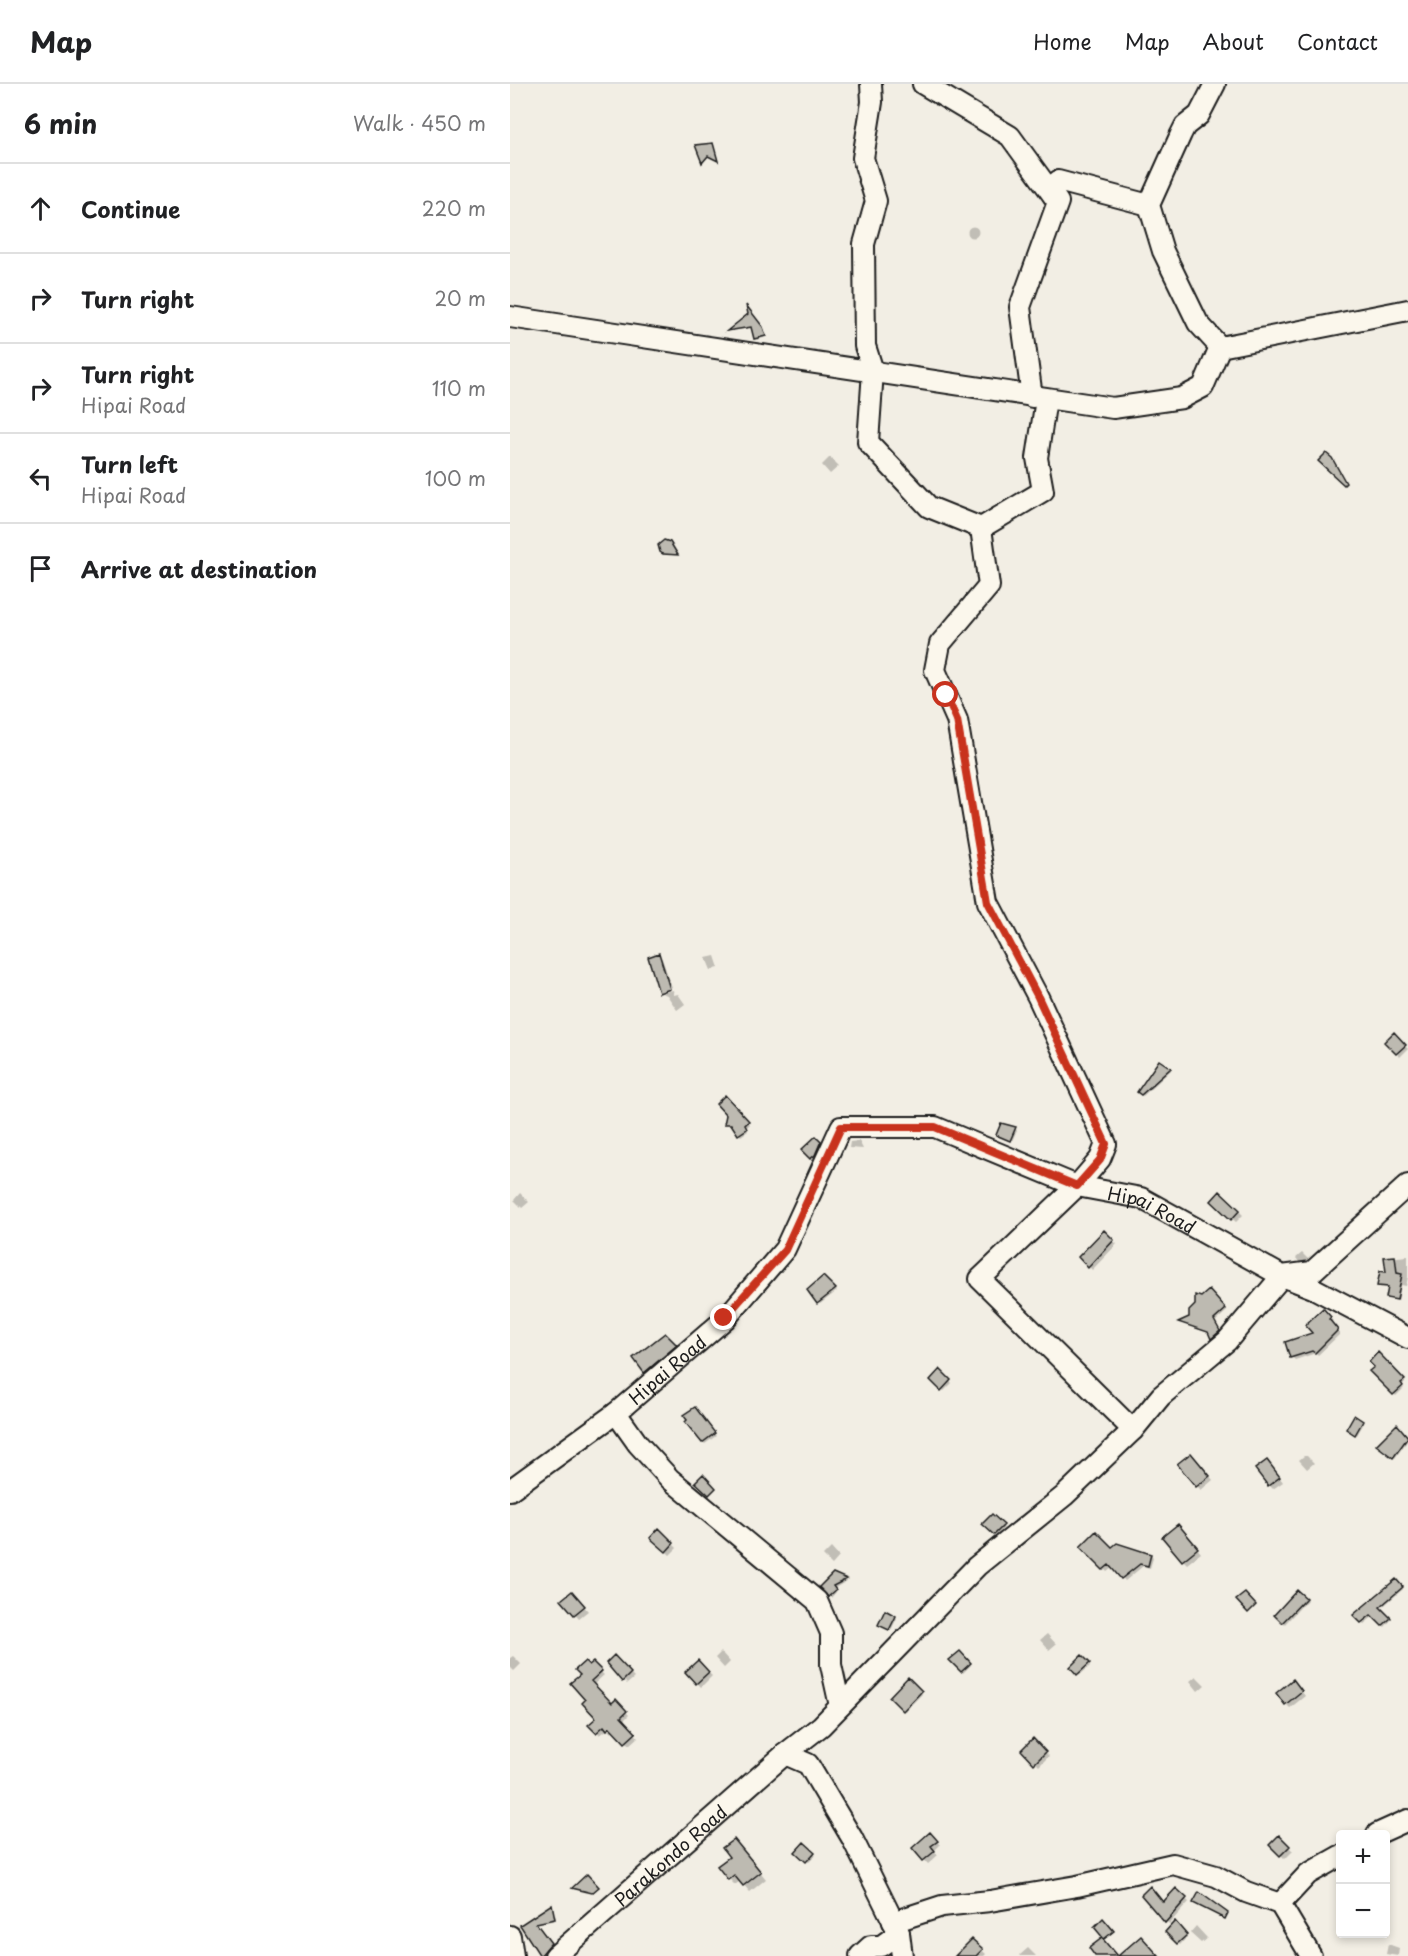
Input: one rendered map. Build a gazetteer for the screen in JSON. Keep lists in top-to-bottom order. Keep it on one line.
{"streets":{"street":["Hipai Road","Parakondo Road"]},"crossings":[["Hipai Road","Parakondo Road"]],"page":{"header":"Map","nav":["Home","Map","About","Contact"],"heading":["6 min","Walk · 450 m"],"list":[["Continue","220 m"],["Turn right","20 m"],["Turn right","Hipai Road","110 m"],["Turn left","Hipai Road","100 m"],"Arrive at destination"],"map_buttons":["+","−"]}}
